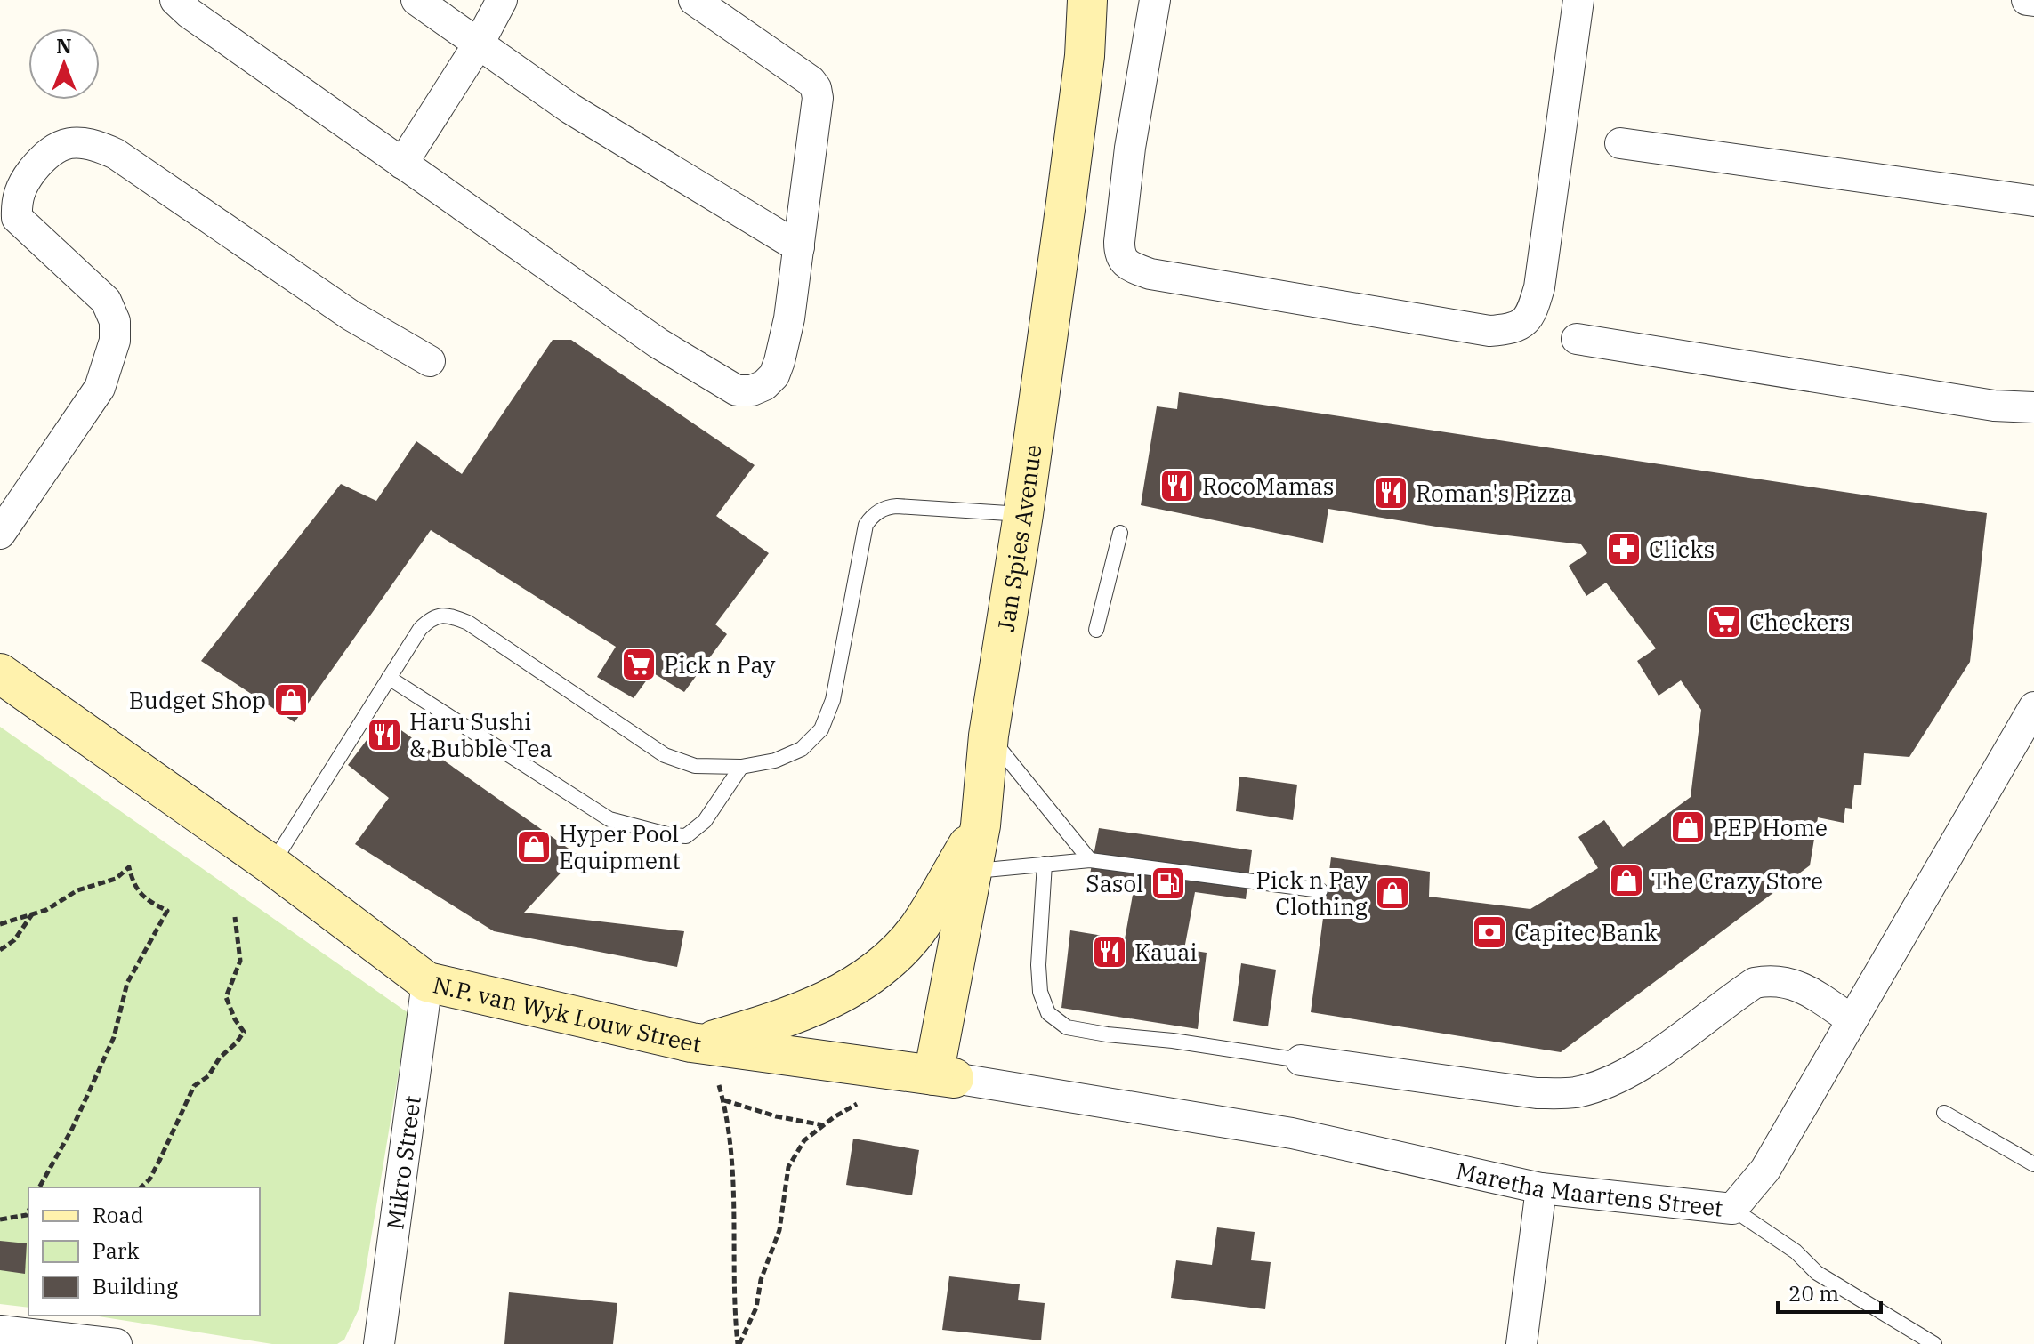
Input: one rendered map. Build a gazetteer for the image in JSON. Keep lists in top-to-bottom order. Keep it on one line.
{"streets":{"street":["Jan Spies Avenue","N.P. van Wyk Louw Street","Mikro Street","Maretha Maartens Street"]},"crossings":[["Jan Spies Avenue","N.P. van Wyk Louw Street"],["Jan Spies Avenue","Maretha Maartens Street"],["N.P. van Wyk Louw Street","Mikro Street"],["N.P. van Wyk Louw Street","Maretha Maartens Street"]],"places":{"restaurant":["RocoMamas","Roman's Pizza","Haru Sushi & Bubble Tea","Kauai"],"pharmacy":["Clicks"],"supermarket":["Checkers","Pick n Pay"],"shop":["Budget Shop","PEP Home","Hyper Pool Equipment","The Crazy Store","Pick n Pay Clothing"],"fuel station":["Sasol"],"bank":["Capitec Bank"]},"legend":["Road","Park","Building"],"scale_bar":"20 m","north":"top"}
